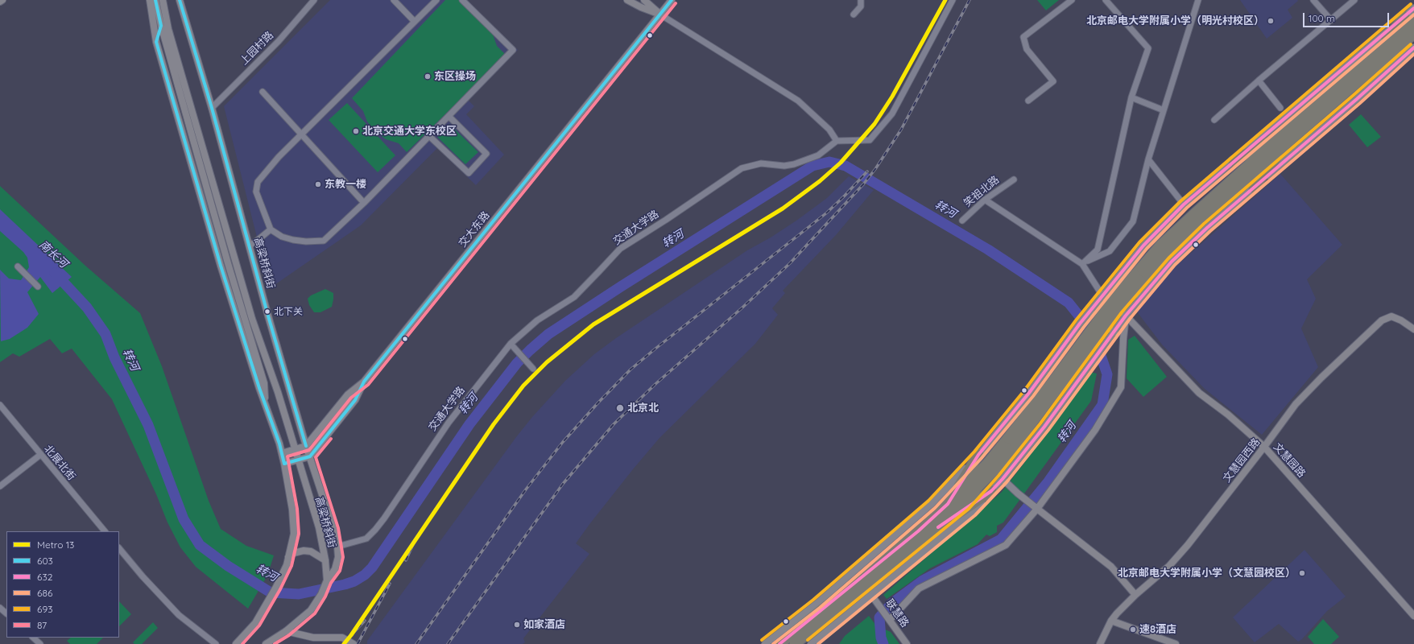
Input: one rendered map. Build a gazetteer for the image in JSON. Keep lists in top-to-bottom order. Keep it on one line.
{"streets":{"street":["上园村路","笑祖北路","交通大学路","交大东路","高梁桥斜街","文慧园西路","文慧园路","北展北街","联慧路"]},"crossings":[["上园村路","高梁桥斜街"],["交通大学路","高梁桥斜街"],["交大东路","高梁桥斜街"],["文慧园西路","文慧园路"]],"water":["转河","南长河"],"places":["北京邮电大学附属小学（明光村校区）","东区操场","北京交通大学东校区","东教一楼","北下关","北京北","北京邮电大学附属小学（文慧园校区）","如家酒店","速8酒店"],"lines":["metro line 13","transit line 603","transit line 87","transit line 693","transit line 632","transit line 686"],"legend":["Metro 13","603","632","686","693","87"],"scale_bar":"100 m"}
